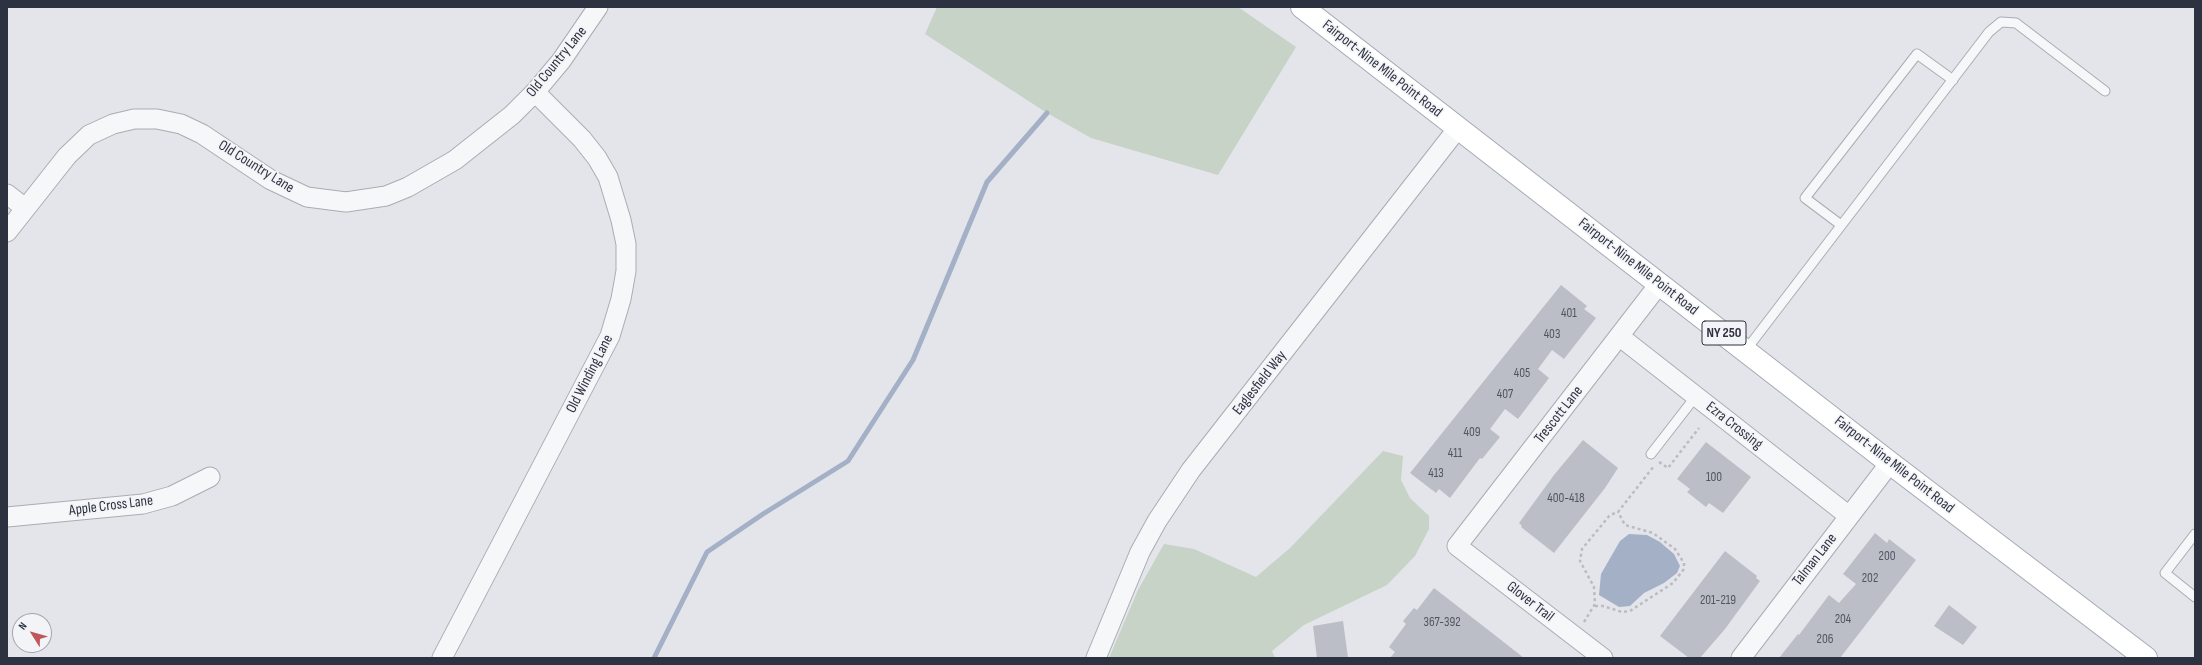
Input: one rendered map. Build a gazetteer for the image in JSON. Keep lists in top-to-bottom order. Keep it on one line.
{"streets":{"main road":["Fairport-Nine Mile Point Road","NY 250"],"street":["Old Country Lane","Old Winding Lane","Eaglesfield Way","Trescott Lane","Ezra Crossing","Apple Cross Lane","Talman Lane","Glover Trail"]},"crossings":[["Old Country Lane","Old Winding Lane"],["Fairport-Nine Mile Point Road","Eaglesfield Way"],["Fairport-Nine Mile Point Road","Trescott Lane"],["Fairport-Nine Mile Point Road","Talman Lane"],["Trescott Lane","Ezra Crossing"],["Trescott Lane","Glover Trail"],["Ezra Crossing","Talman Lane"]],"house_numbers":["401","403","405","407","409","411","413","100","400-418","200","202","201-219","204","367-392","206"],"north":"top left"}
